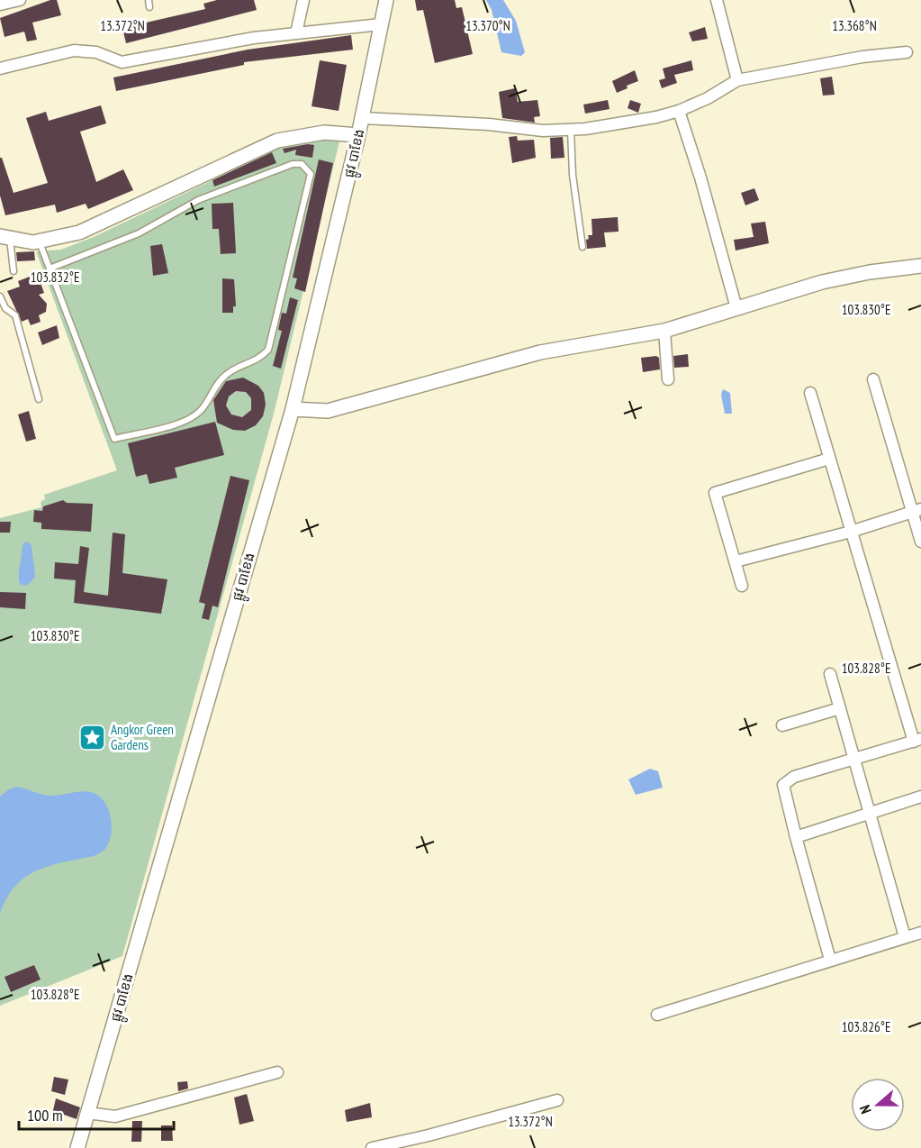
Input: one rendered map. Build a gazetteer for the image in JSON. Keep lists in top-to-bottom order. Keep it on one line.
{"streets":{"street":["ផ្លូវ បាខែង"]},"places":{"place":["Angkor Green Gardens"]},"scale_bar":"100 m","north":"left","coordinates":["13.372°N","13.370°N","13.368°N","103.832°E","103.830°E","103.828°E","103.826°E"]}
